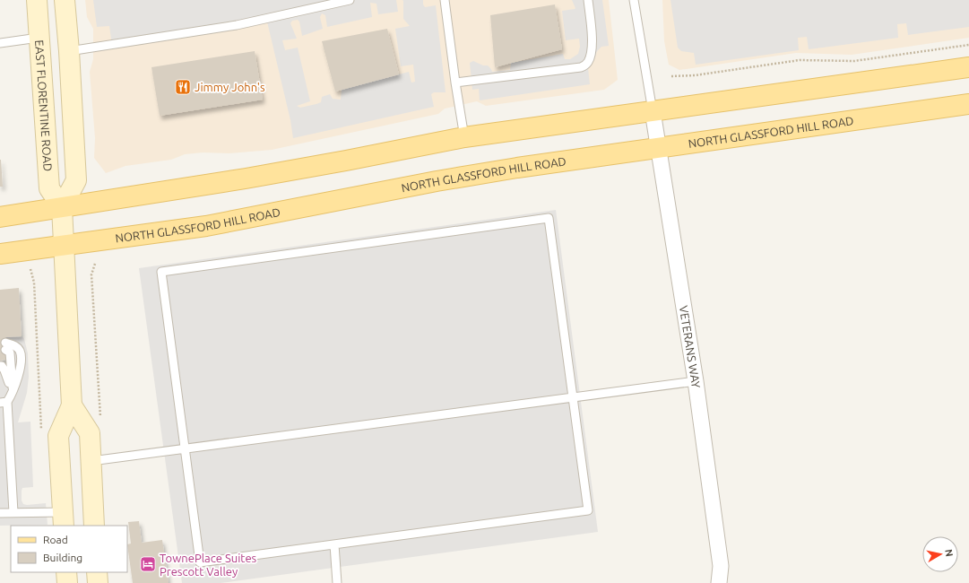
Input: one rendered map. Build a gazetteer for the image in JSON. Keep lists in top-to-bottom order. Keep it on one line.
{"streets":{"main road":["NORTH GLASSFORD HILL ROAD"],"street":["EAST FLORENTINE ROAD","VETERANS WAY"]},"crossings":[["NORTH GLASSFORD HILL ROAD","VETERANS WAY"]],"places":{"restaurant":["Jimmy John's"],"hotel":["TownePlace Suites Prescott Valley"]},"legend":["Road","Building"],"north":"right"}
